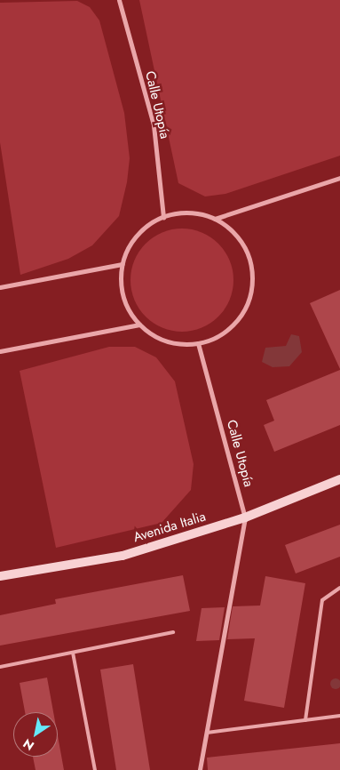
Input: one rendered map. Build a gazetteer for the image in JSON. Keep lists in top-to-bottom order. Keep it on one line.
{"streets":{"street":["Calle Utopía","Avenida Italia"]},"crossings":[["Calle Utopía","Avenida Italia"]],"north":"bottom left"}
